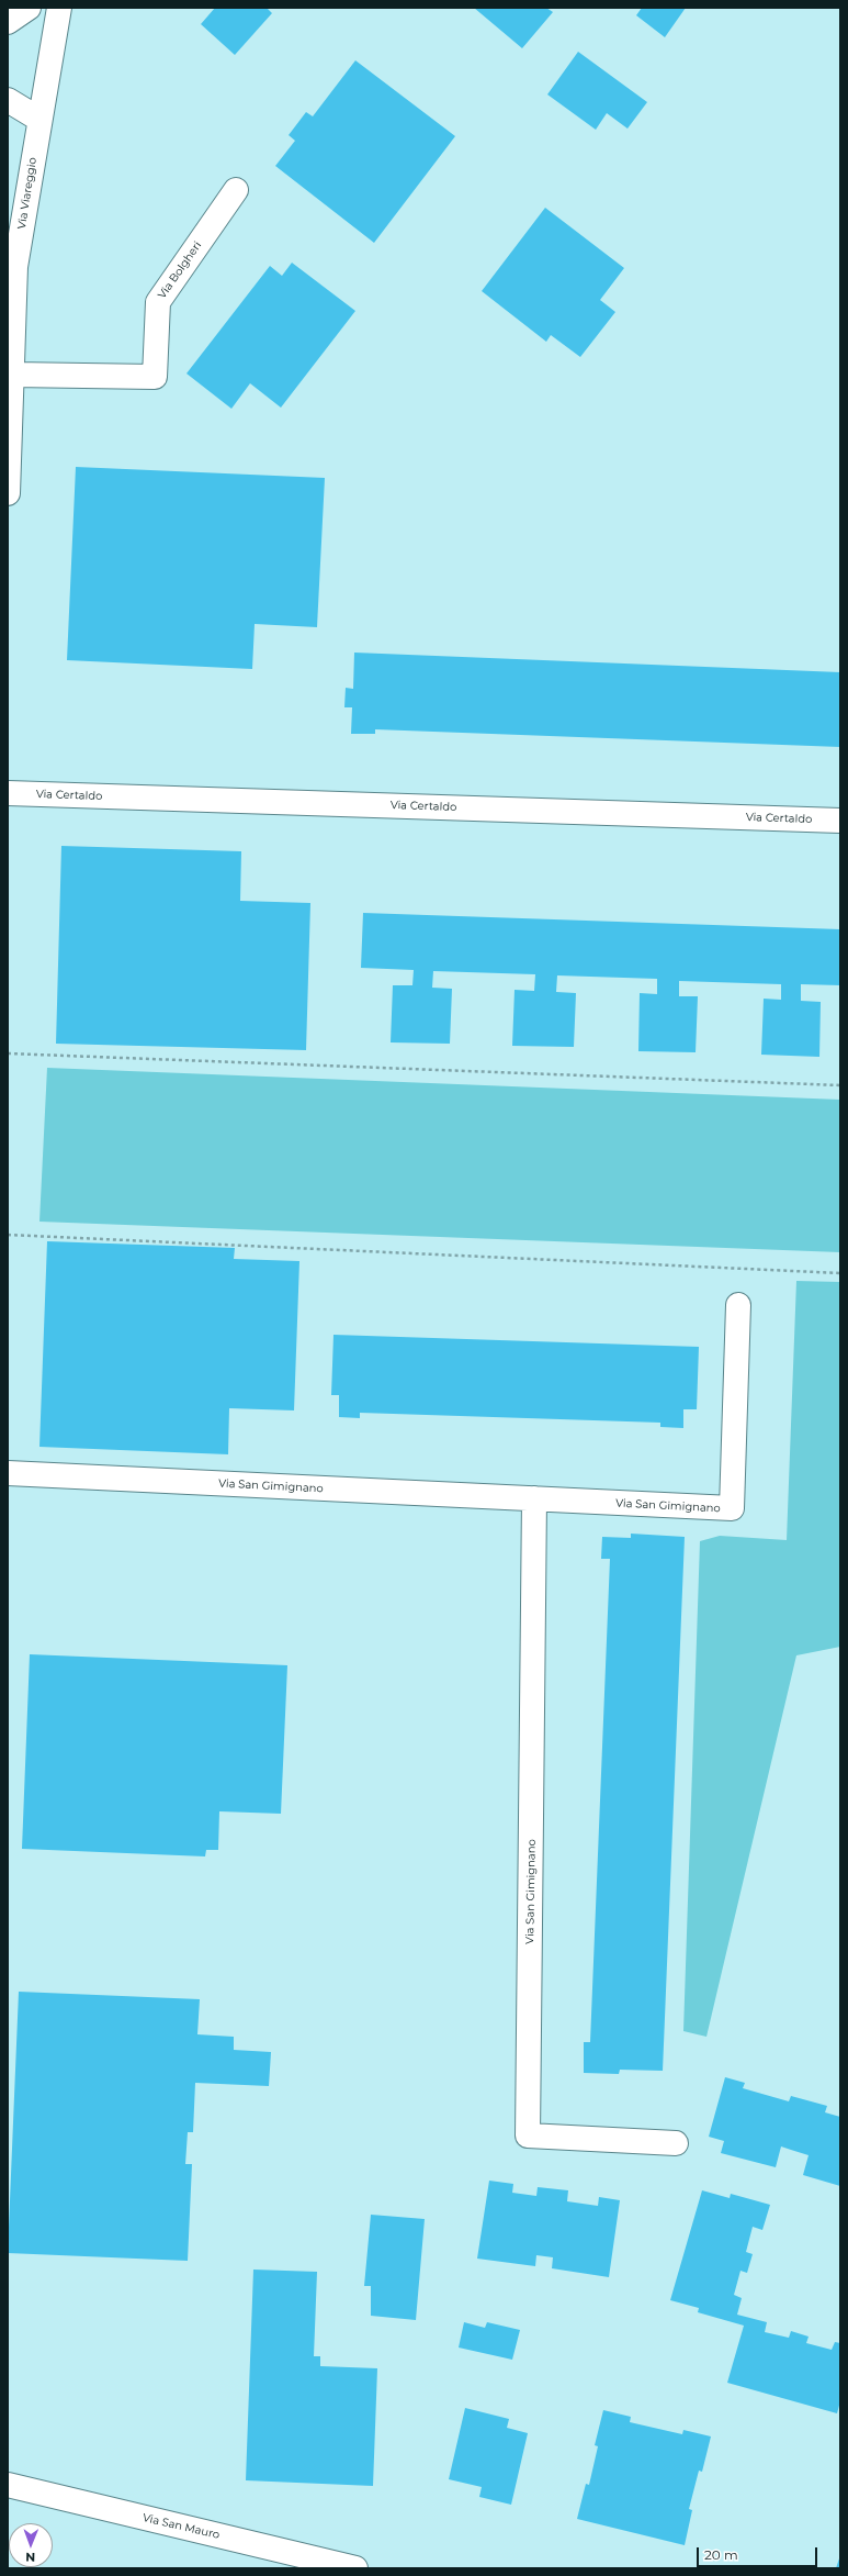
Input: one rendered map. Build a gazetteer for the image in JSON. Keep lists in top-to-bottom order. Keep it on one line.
{"streets":{"street":["Via Viareggio","Via Bolgheri","Via Certaldo","Via San Gimignano","Via San Mauro"]},"crossings":[["Via Viareggio","Via Bolgheri"]],"scale_bar":"20 m","north":"bottom"}
